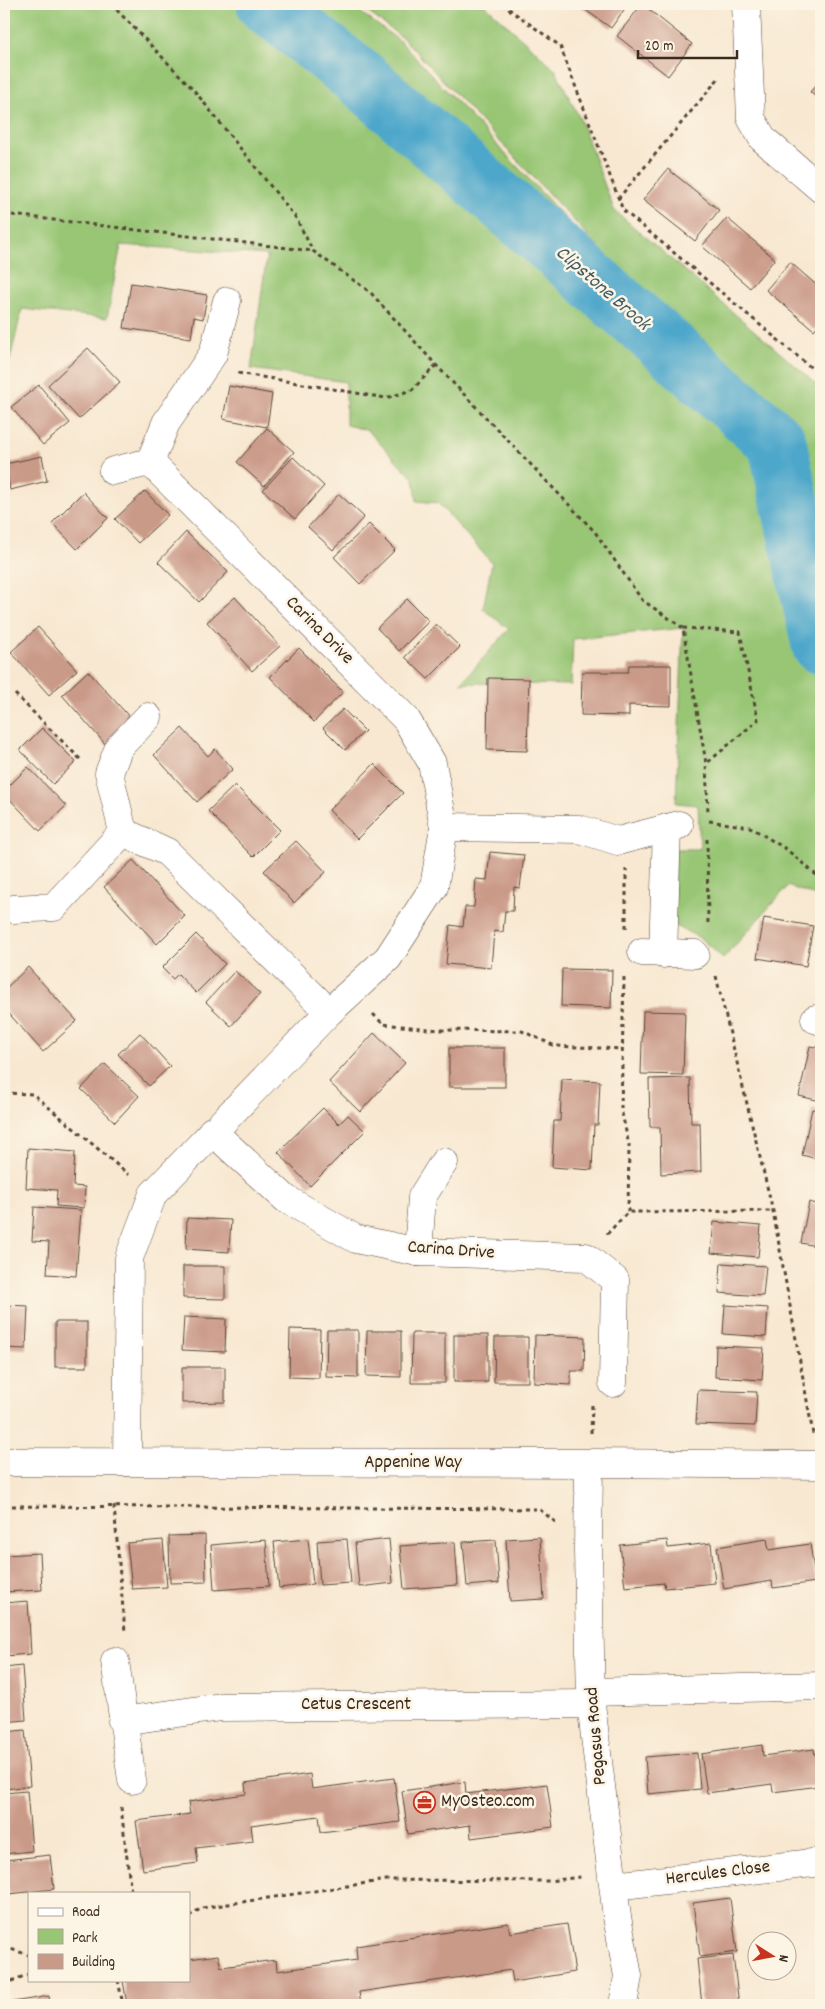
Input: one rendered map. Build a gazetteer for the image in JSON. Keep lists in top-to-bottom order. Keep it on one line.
{"streets":{"street":["Carina Drive","Appenine Way","Cetus Crescent","Pegasus Road","Hercules Close"]},"crossings":[["Carina Drive","Appenine Way"],["Appenine Way","Pegasus Road"],["Cetus Crescent","Pegasus Road"],["Pegasus Road","Hercules Close"]],"water":["Clipstone Brook"],"places":{"office":["MyOsteo.com"]},"legend":["Road","Park","Building"],"scale_bar":"20 m","north":"right"}
